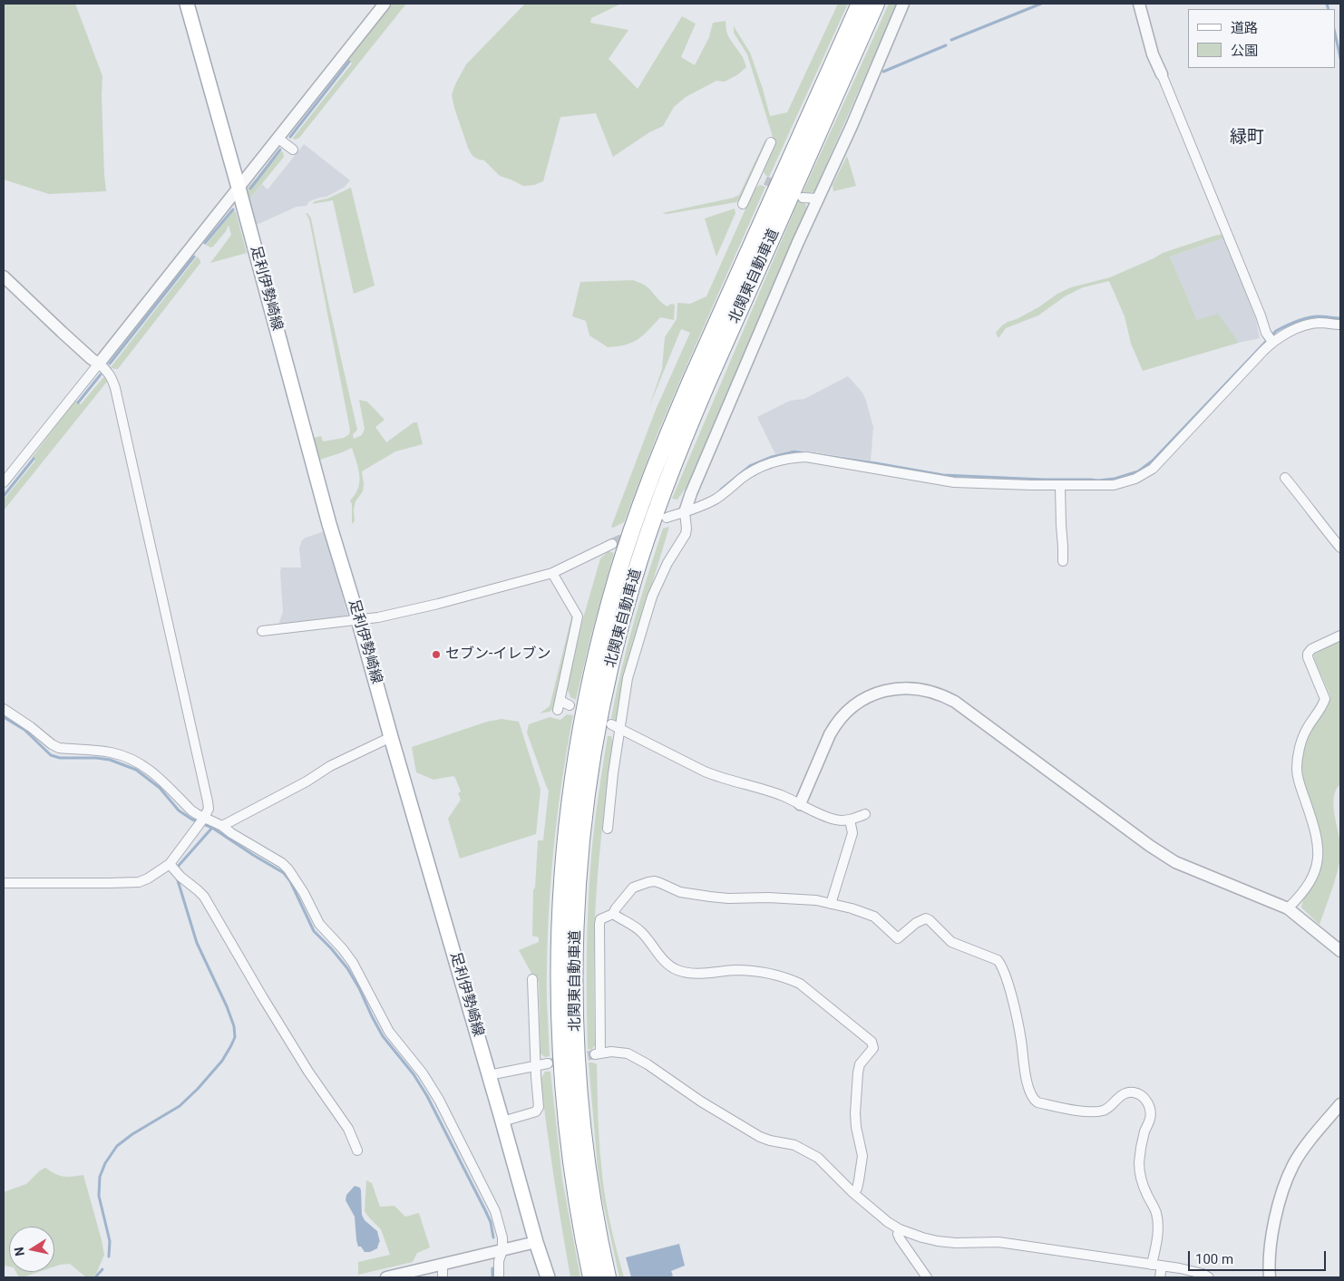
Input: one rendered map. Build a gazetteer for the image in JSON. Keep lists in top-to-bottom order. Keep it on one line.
{"streets":{"highway":["北関東自動車道"],"main road":["足利伊勢崎線"]},"districts":["緑町"],"places":["セブン-イレブン"],"legend":["道路","公園"],"scale_bar":"100 m","north":"left"}
